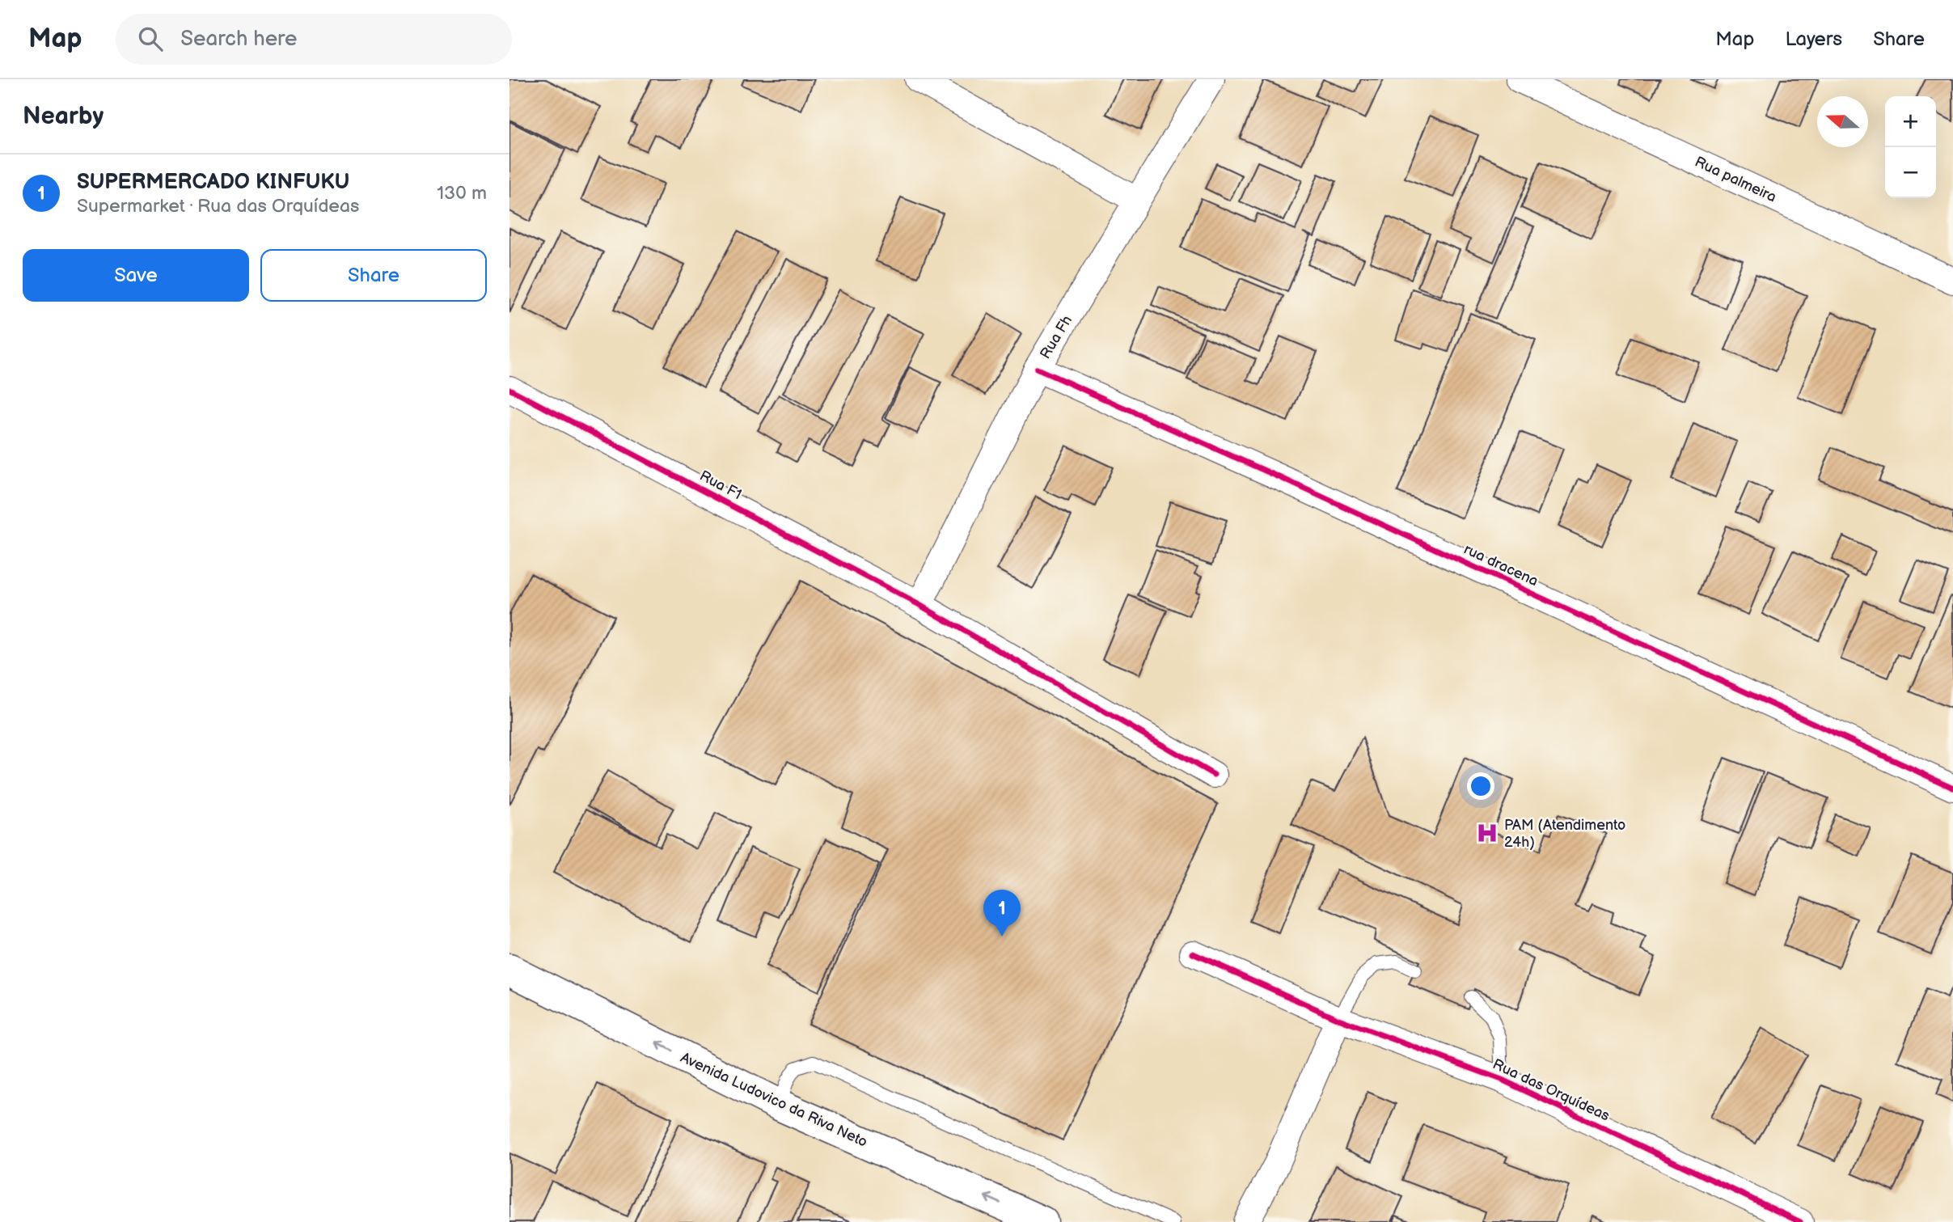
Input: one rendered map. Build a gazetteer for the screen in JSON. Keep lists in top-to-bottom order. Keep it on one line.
{"streets":{"street":["Rua palmeira","Rua Fh","Rua F1","rua dracena","Rua das Orquídeas","Avenida Ludovico da Riva Neto"]},"crossings":[["Rua Fh","Rua F1"],["Rua Fh","rua dracena"]],"one_way":["Avenida Ludovico da Riva Neto"],"places":{"hospital":["PAM (Atendimento 24h)"]},"north":"left","page":{"header":"Map","search":"Search here","nav":["Map","Layers","Share"],"heading":"Nearby","map_buttons":["+","−"],"list":[{"mark":"1","name":"SUPERMERCADO KINFUKU","note":"Supermarket · Rua das Orquídeas","value":"130 m"}],"buttons":["Save","Share"],"pins":"1"}}
